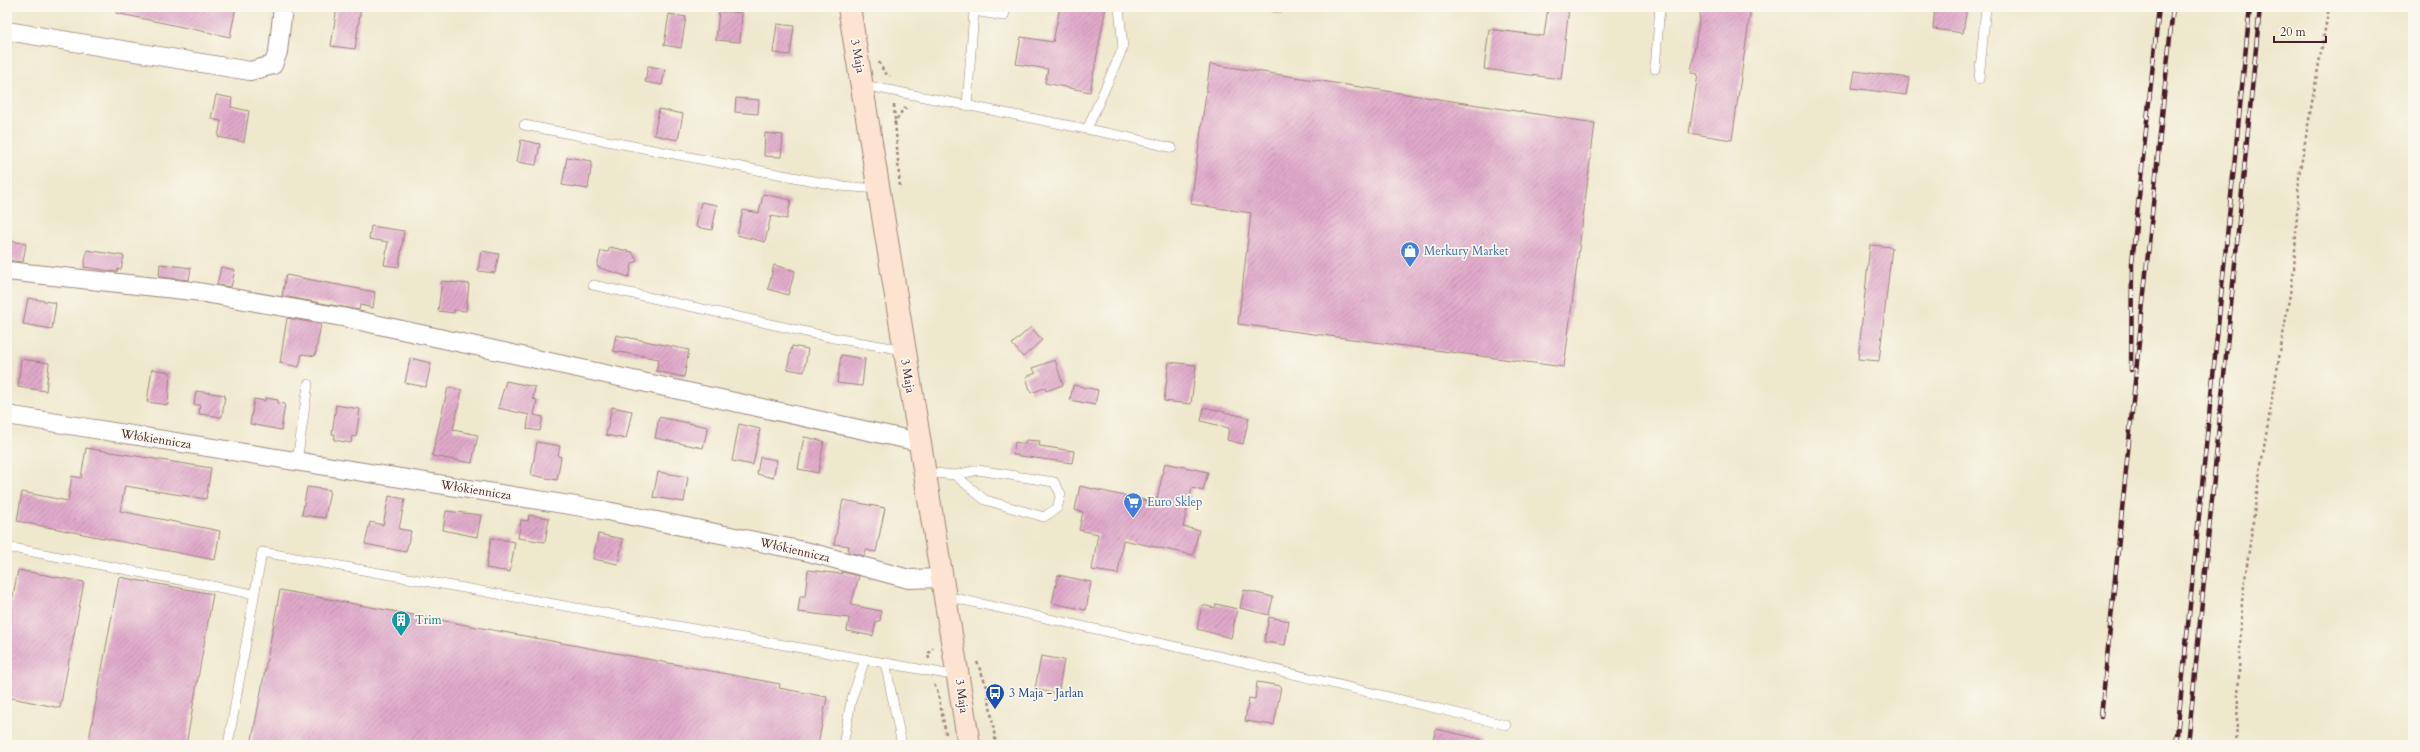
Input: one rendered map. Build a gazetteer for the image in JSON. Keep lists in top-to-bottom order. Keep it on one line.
{"streets":{"street":["3 Maja","Włókiennicza"]},"crossings":[["3 Maja","Włókiennicza"]],"places":{"shop":["Merkury Market"],"supermarket":["Euro Sklep"],"building":["Trim"],"bus stop":["3 Maja - Jarlan"]},"scale_bar":"20 m"}
